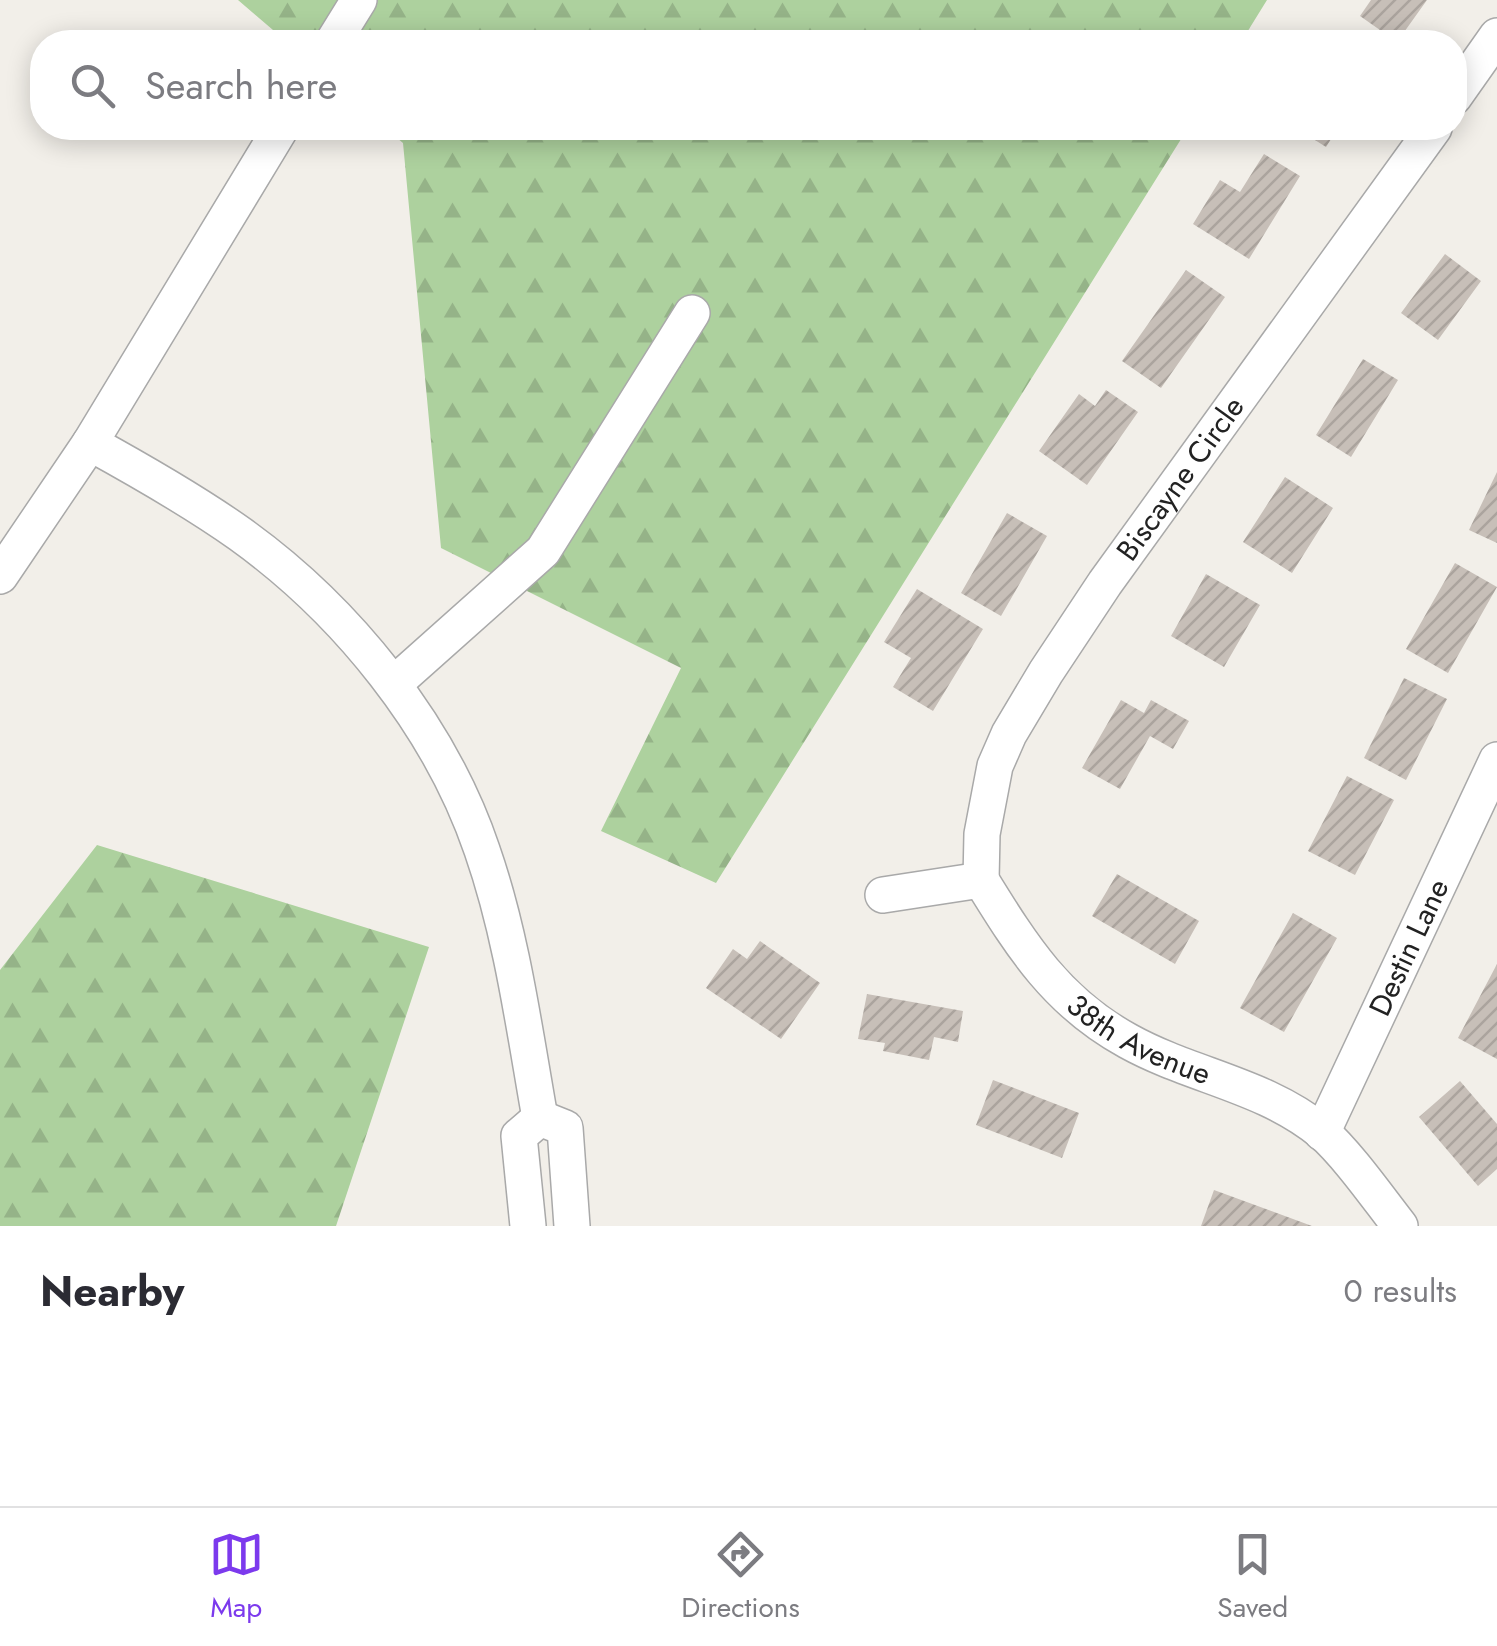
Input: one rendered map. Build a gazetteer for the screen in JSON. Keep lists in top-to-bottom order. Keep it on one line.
{"streets":{"street":["Biscayne Circle","Destin Lane","38th Avenue"]},"crossings":[["Biscayne Circle","38th Avenue"],["Destin Lane","38th Avenue"]],"page":{"search":"Search here","heading":["Nearby","0 results"],"nav":["Map","Directions","Saved"]}}
